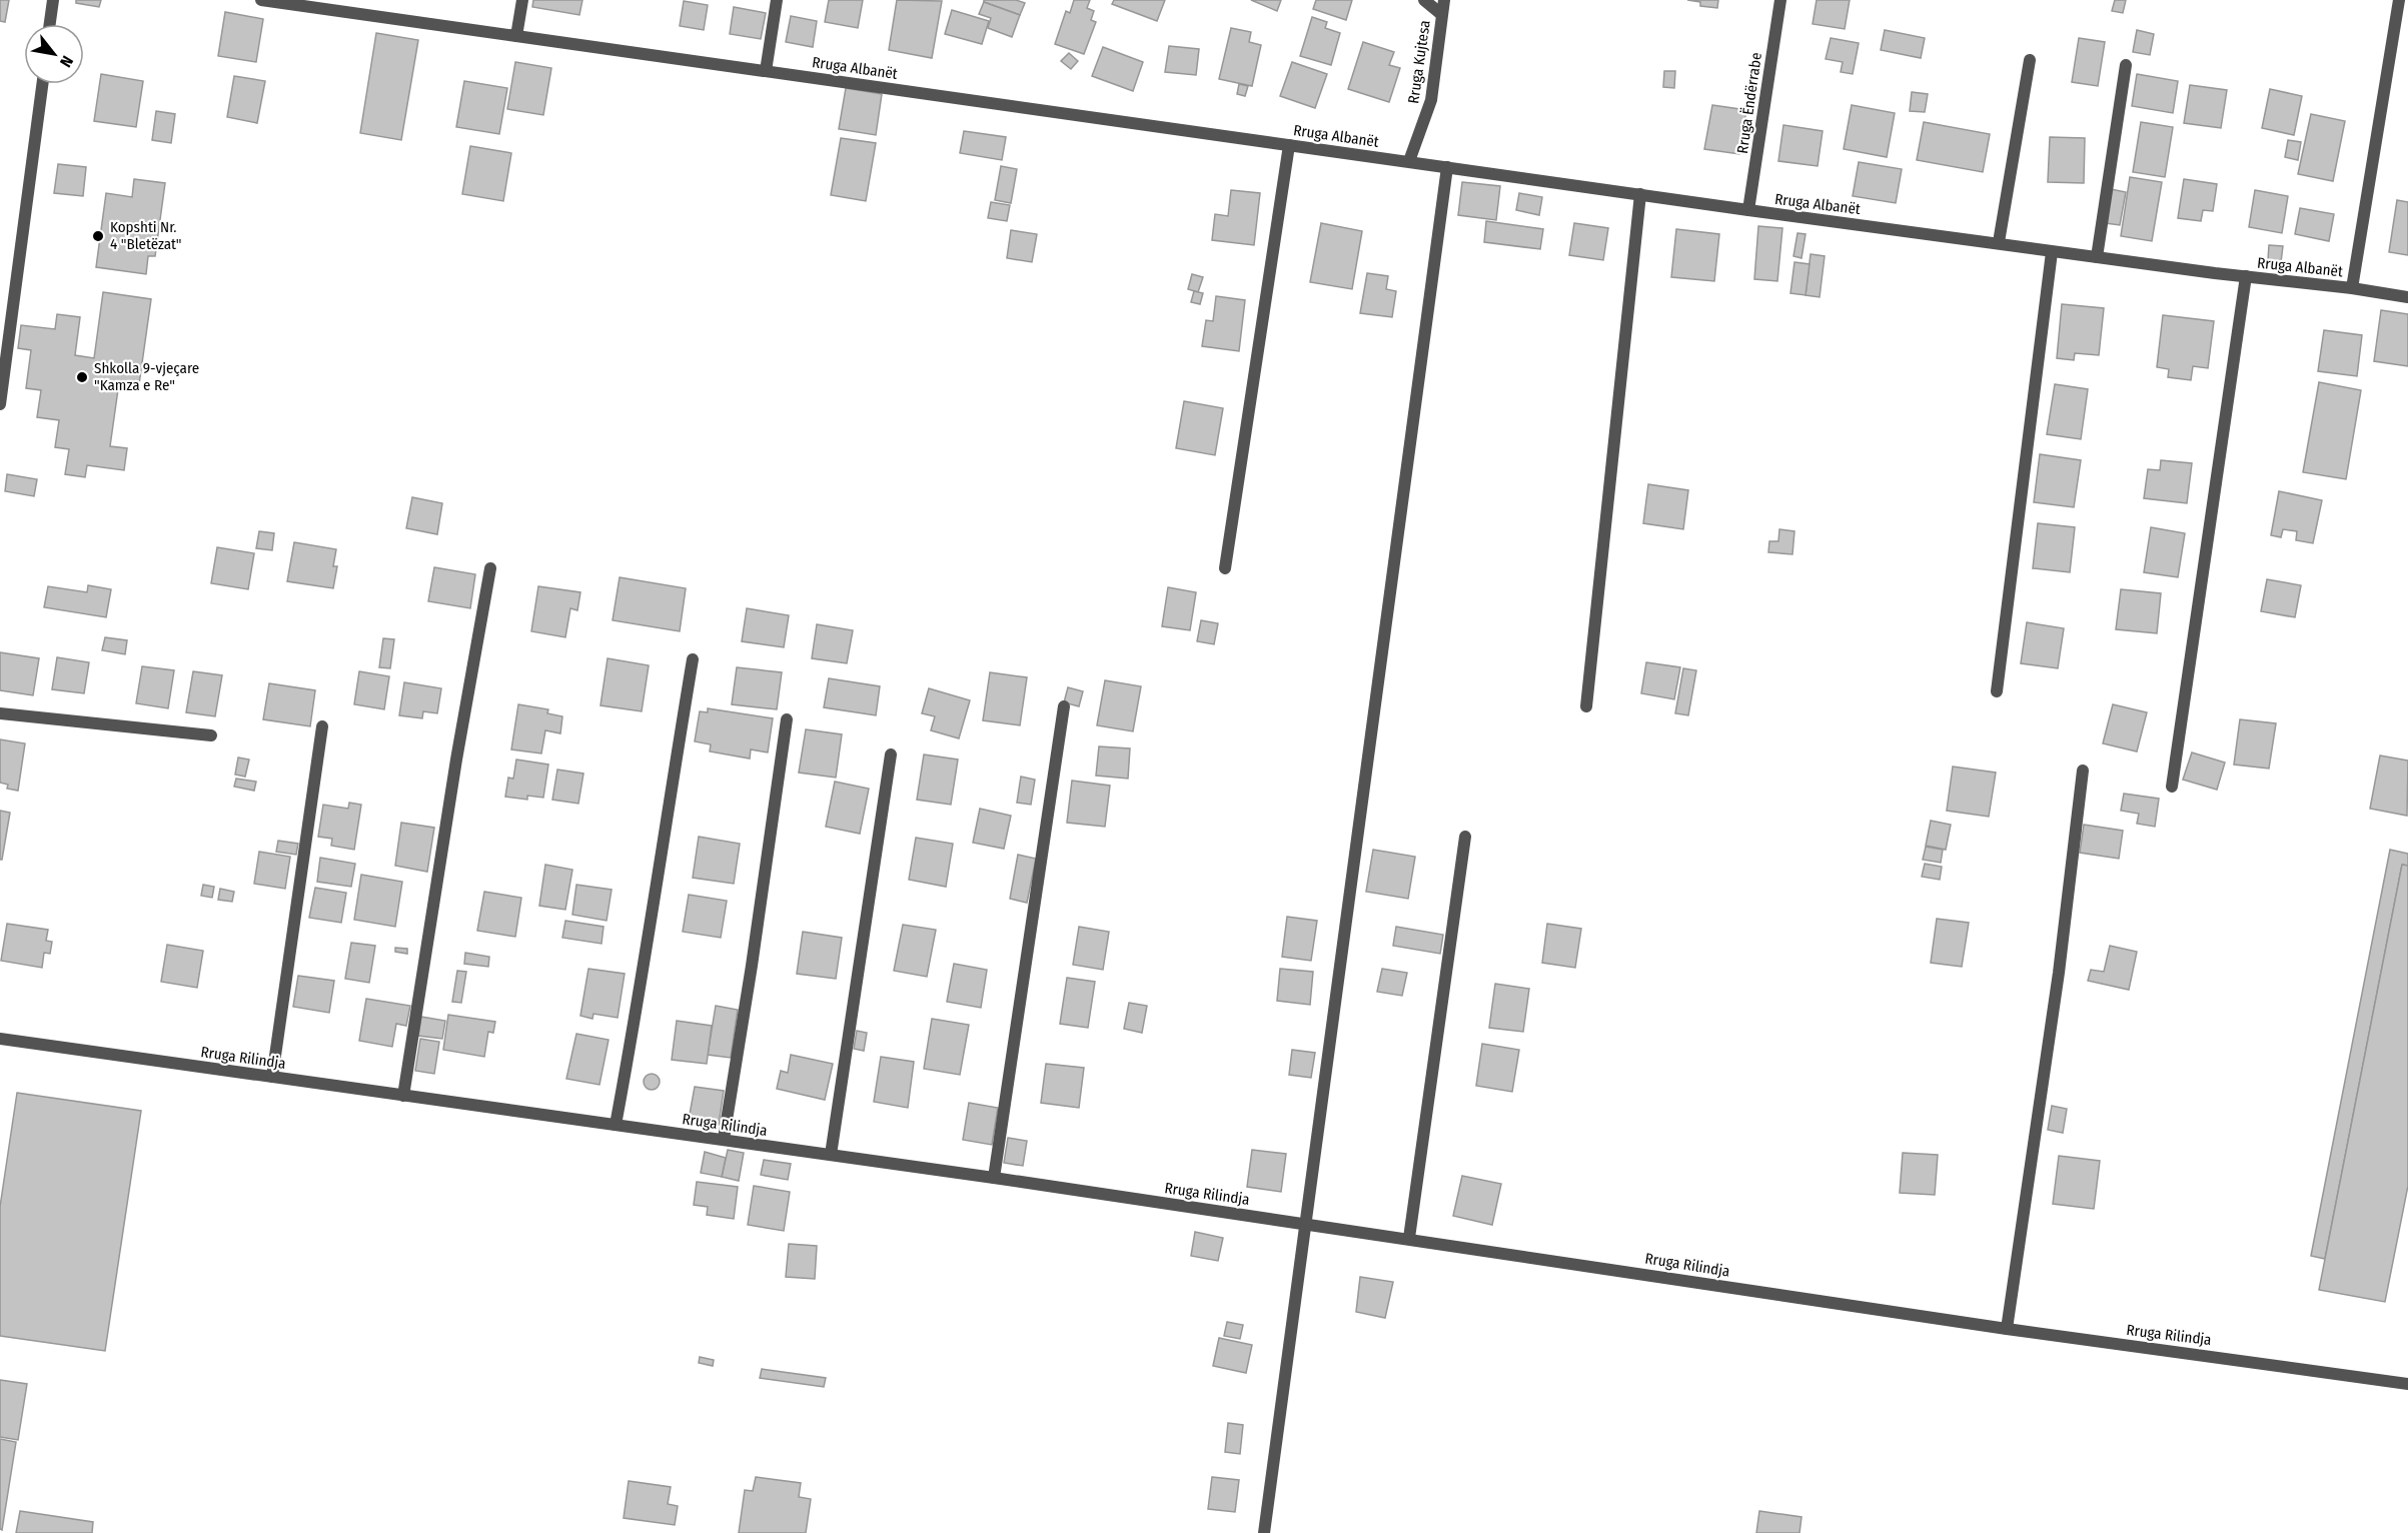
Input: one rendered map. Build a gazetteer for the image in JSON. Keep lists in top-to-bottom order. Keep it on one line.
{"streets":{"street":["Rruga Kujtesa","Rruga Albanët","Rruga Ëndërrabe","Rruga Rilindja"]},"crossings":[["Rruga Kujtesa","Rruga Albanët"],["Rruga Albanët","Rruga Ëndërrabe"]],"places":["Kopshti Nr. 4 \"Bletëzat\"","Shkolla 9-vjeçare \"Kamza e Re\""],"north":"bottom right"}
